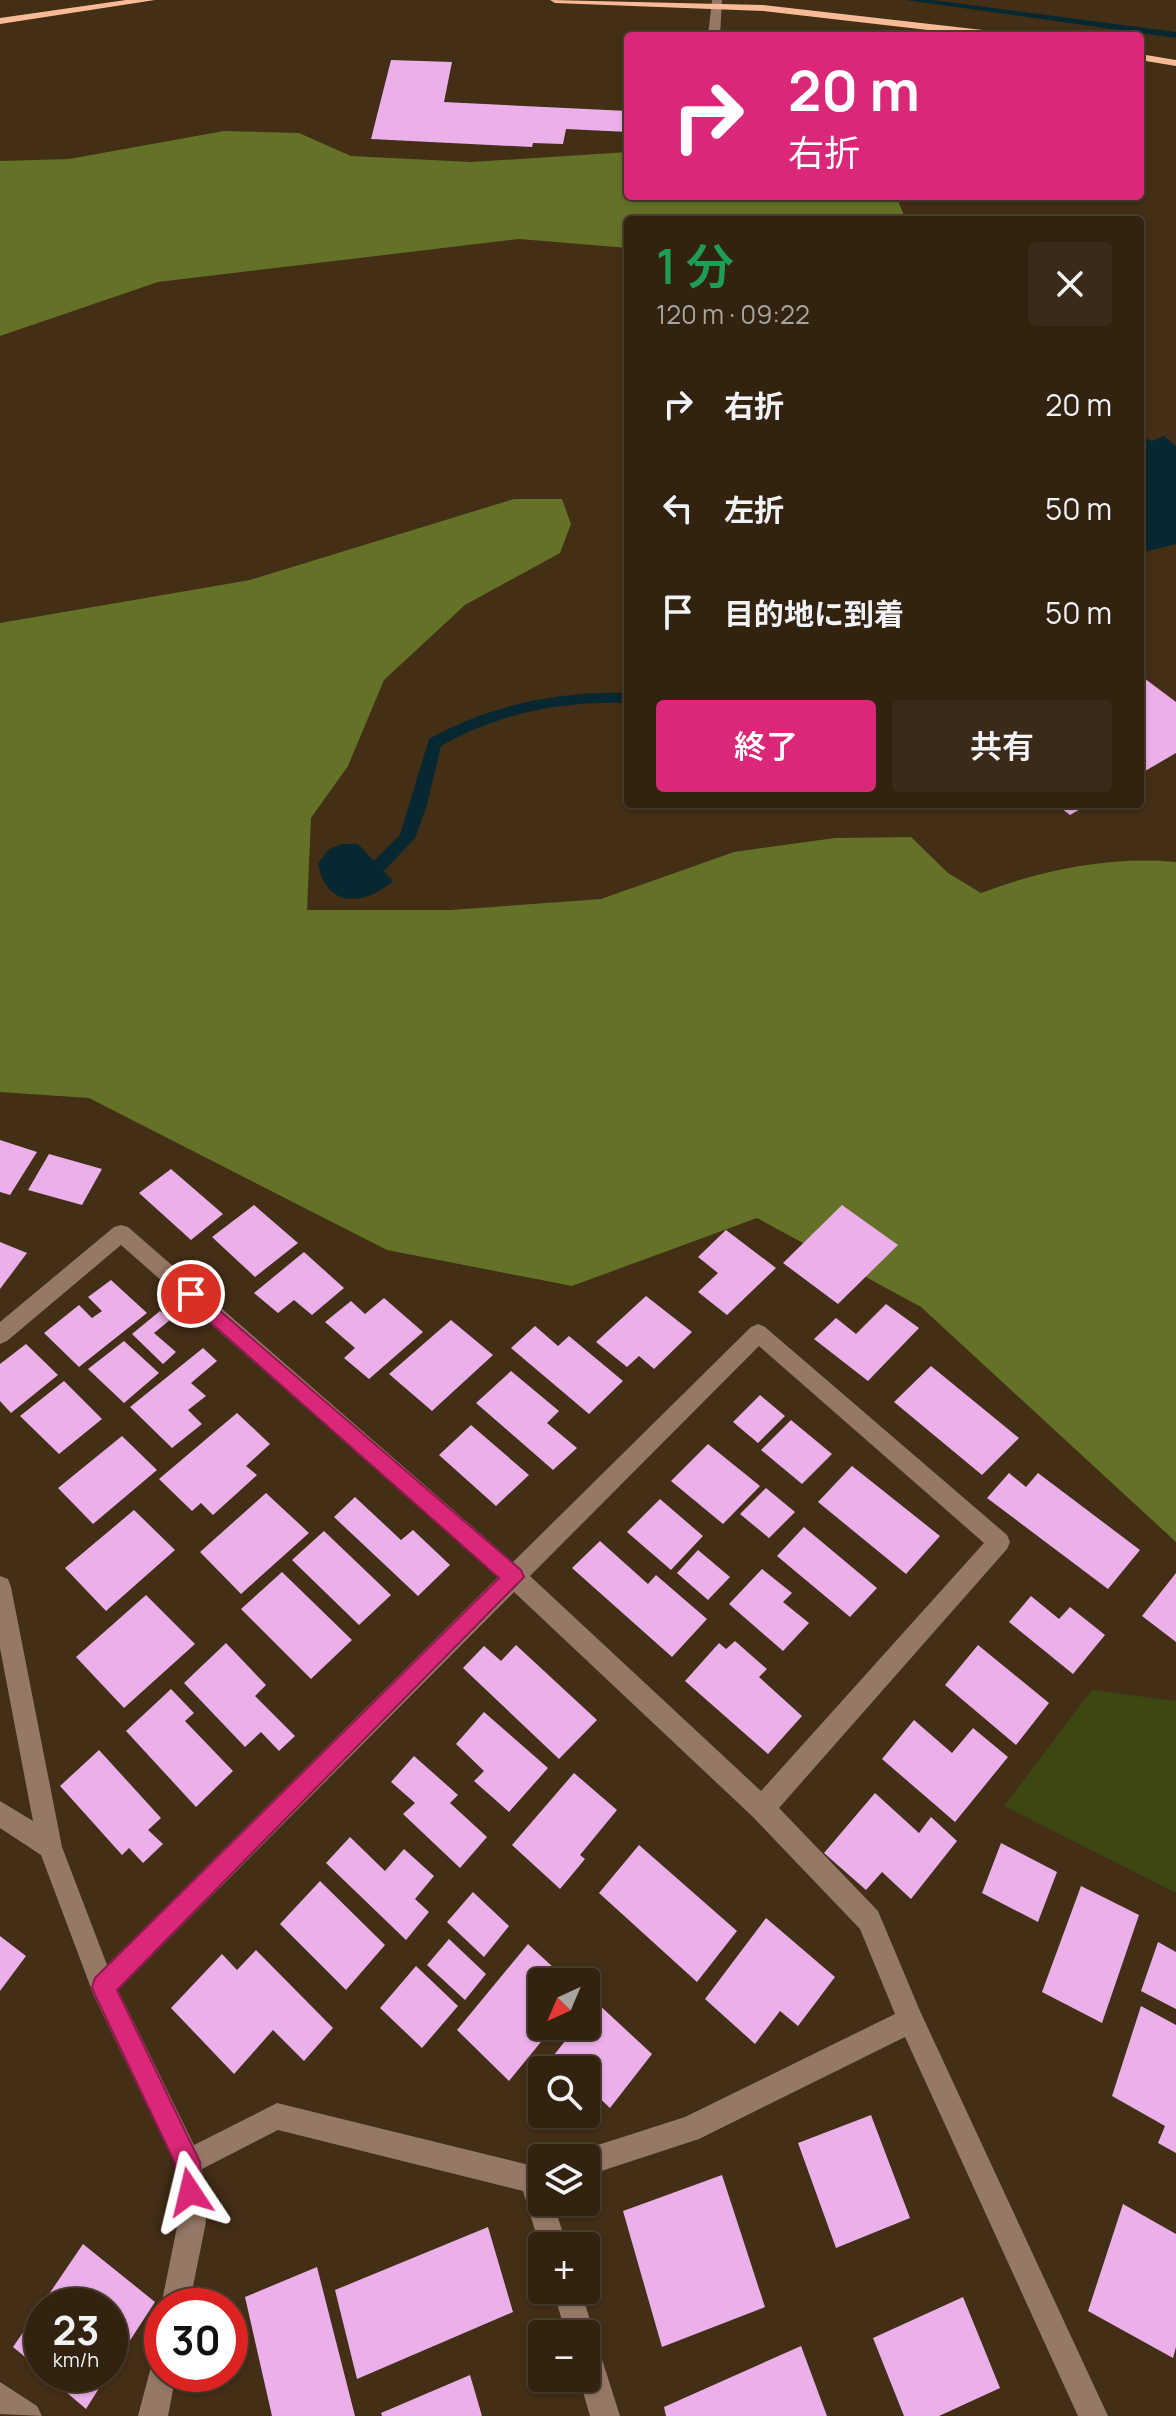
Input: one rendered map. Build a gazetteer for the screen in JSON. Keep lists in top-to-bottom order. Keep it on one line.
{"north":"bottom left","page":{"turn":["20 m","右折"],"heading":["1 分","120 m · 09:22"],"list":[{"name":"右折","value":"20 m"},{"name":"左折","value":"50 m"},{"name":"目的地に到着","value":"50 m"}],"buttons":["終了","共有"],"map_buttons":["+","−"],"speed":"23 km/h","limit":"30"}}
